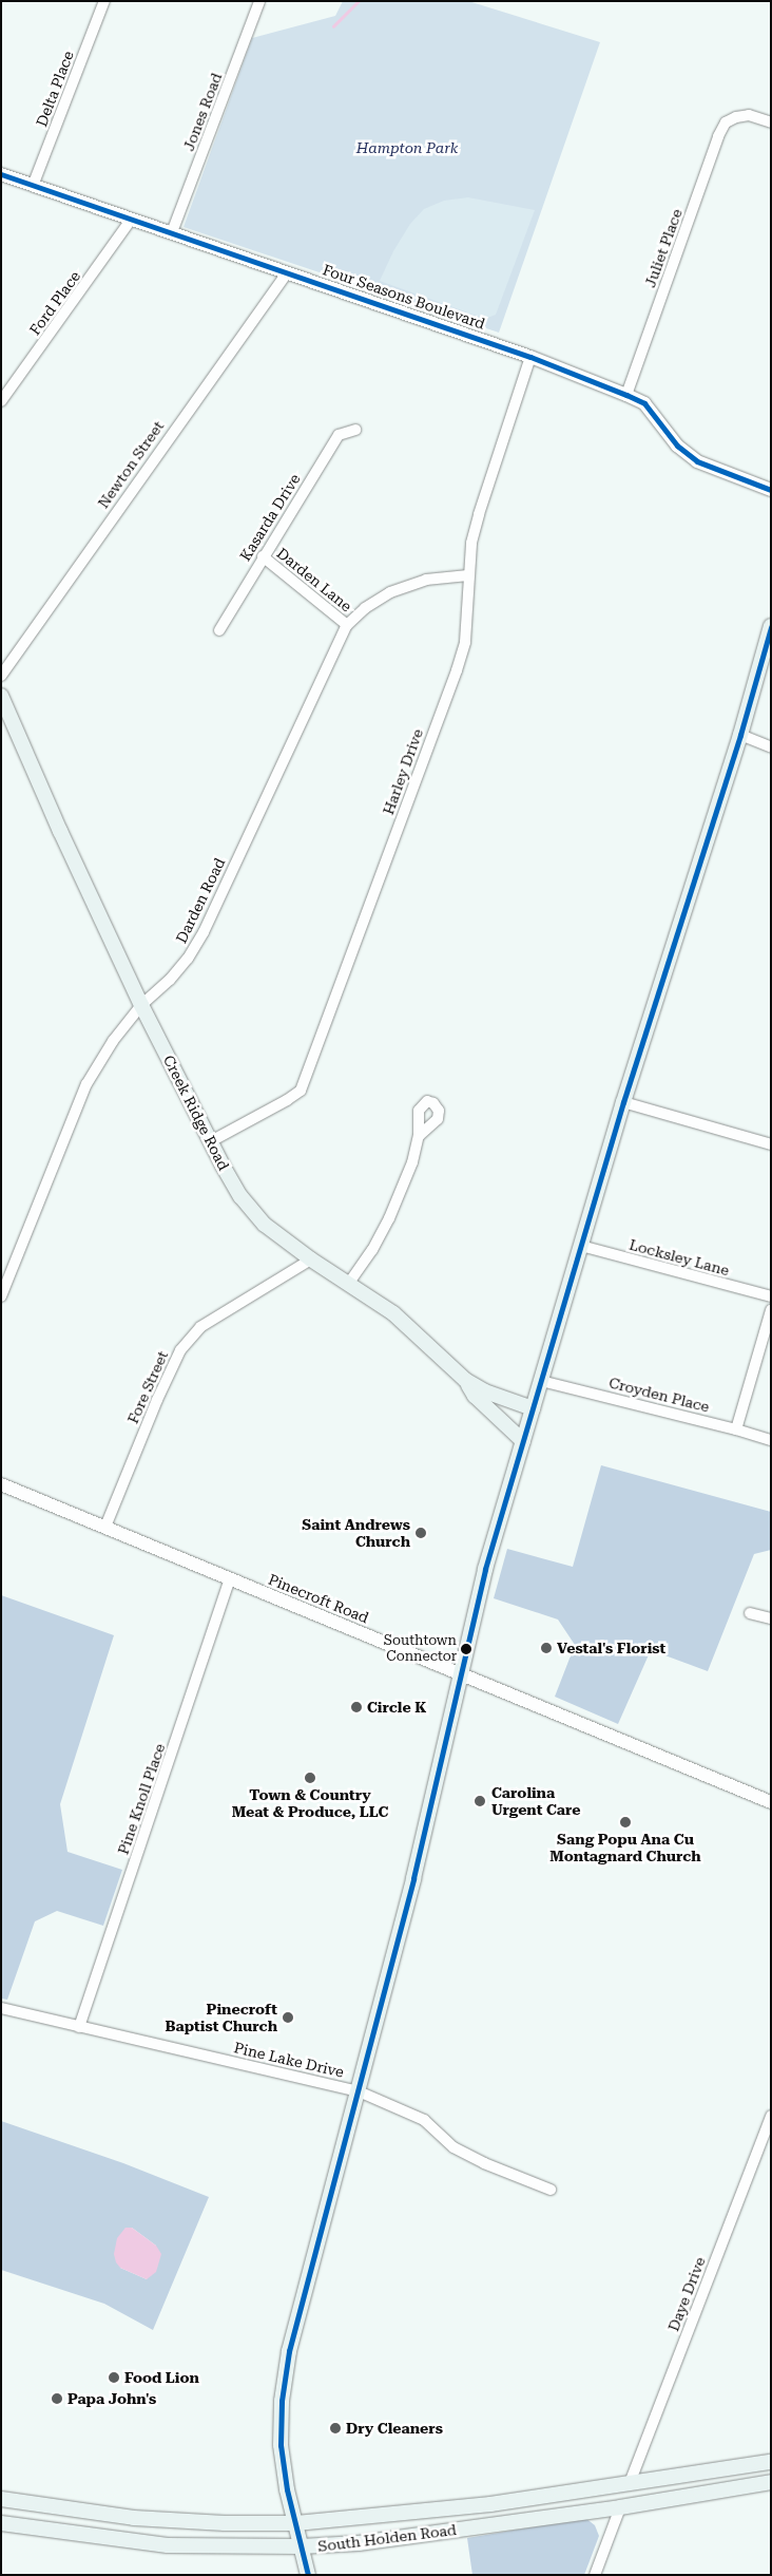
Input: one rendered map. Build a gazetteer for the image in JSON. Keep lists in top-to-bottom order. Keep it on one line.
{"streets":{"main road":["Creek Ridge Road","South Holden Road"],"street":["Delta Place","Jones Road","Juliet Place","Four Seasons Boulevard","Ford Place","Newton Street","Kasarda Drive","Darden Lane","Harley Drive","Darden Road","Locksley Lane","Fore Street","Croyden Place","Pinecroft Road","Pine Knoll Place","Pine Lake Drive","Daye Drive"]},"crossings":[["Delta Place","Four Seasons Boulevard"],["Jones Road","Four Seasons Boulevard"],["Juliet Place","Four Seasons Boulevard"],["Four Seasons Boulevard","Ford Place"],["Four Seasons Boulevard","Newton Street"],["Four Seasons Boulevard","Harley Drive"],["Kasarda Drive","Darden Lane"],["Darden Lane","Darden Road"],["Harley Drive","Darden Road"],["Harley Drive","Creek Ridge Road"],["Darden Road","Creek Ridge Road"],["Creek Ridge Road","Fore Street"],["Fore Street","Pinecroft Road"],["Pinecroft Road","Pine Knoll Place"],["Pine Knoll Place","Pine Lake Drive"],["Daye Drive","South Holden Road"]],"parks":["Hampton Park"],"places":["Saint Andrews Church","Vestal's Florist","Southtown Connector","Circle K","Town & Country Meat & Produce, LLC","Carolina Urgent Care","Sang Popu Ana Cu Montagnard Church","Pinecroft Baptist Church","Food Lion","Papa John's","Dry Cleaners"]}
